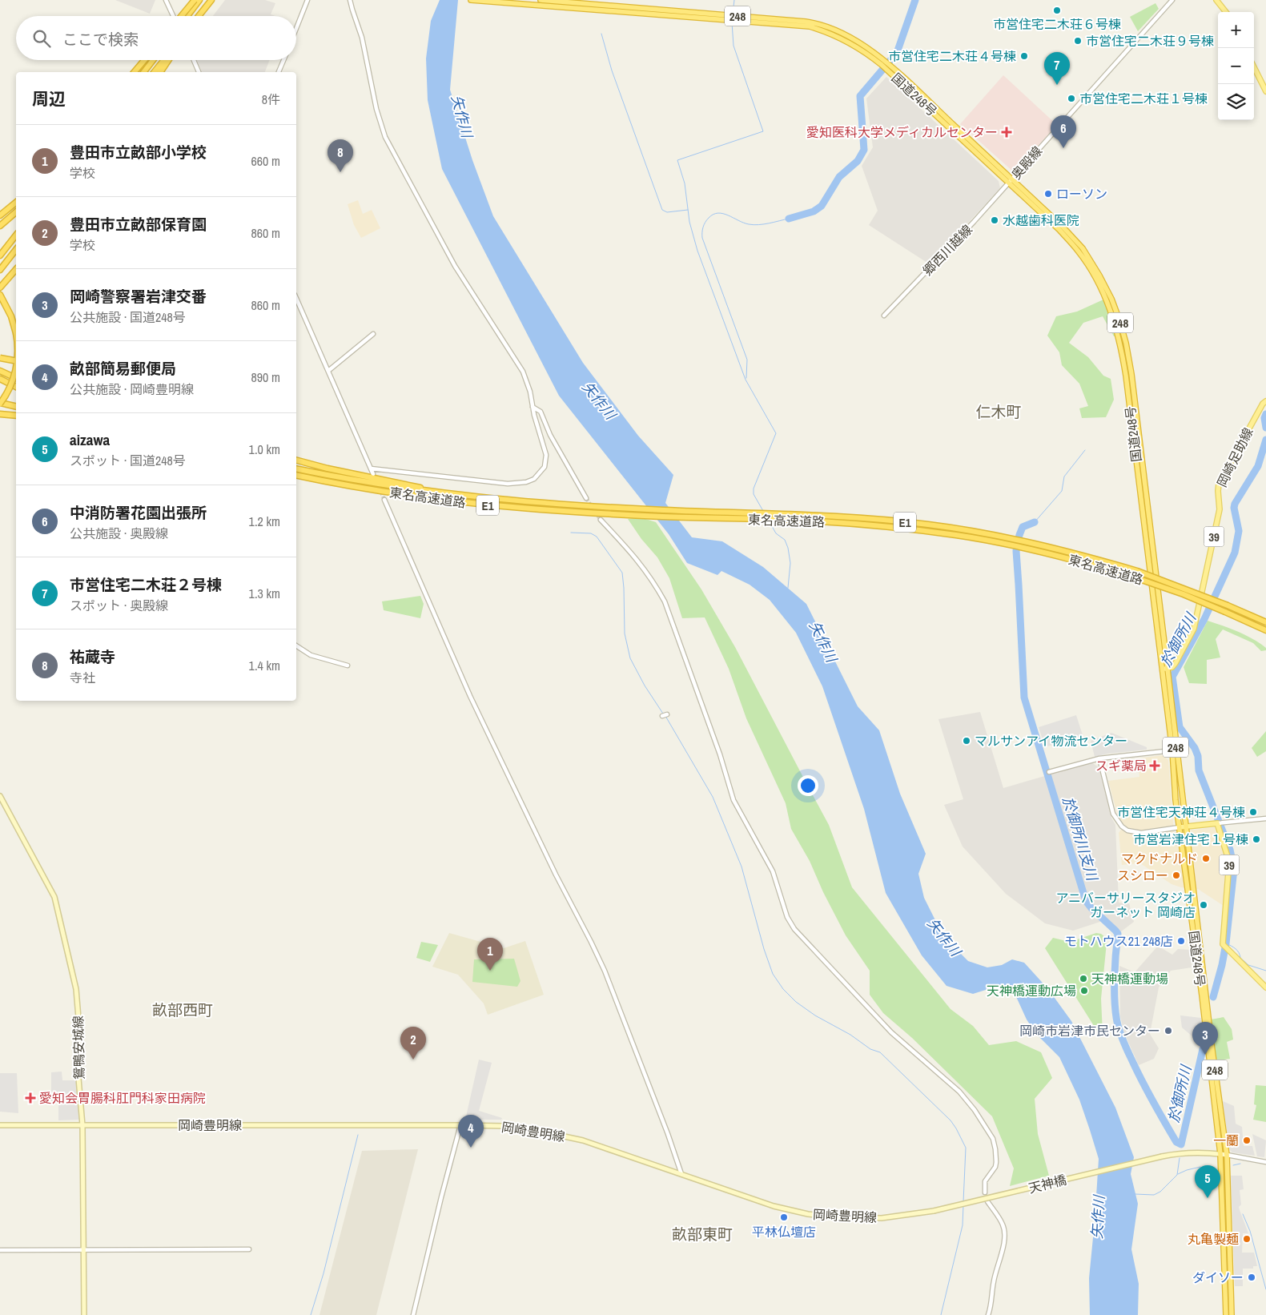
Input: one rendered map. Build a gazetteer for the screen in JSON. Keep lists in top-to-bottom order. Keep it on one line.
{"streets":{"highway":["248","国道248号","東名高速道路","E1"],"main road":["岡崎足助線","39","鴛鴨安城線","岡崎豊明線","天神橋"],"street":["奥殿線","郷西川越線"]},"crossings":[["国道248号","奥殿線"],["国道248号","郷西川越線"],["国道248号","岡崎足助線"],["国道248号","天神橋"],["奥殿線","郷西川越線"],["鴛鴨安城線","岡崎豊明線"],["岡崎豊明線","天神橋"]],"districts":["仁木町","畝部西町","畝部東町"],"water":["矢作川","於御所川","於御所川支川"],"places":{"other":["市営住宅二木荘６号棟","市営住宅二木荘９号棟","市営住宅二木荘４号棟","市営住宅二木荘１号棟","ローソン","水越歯科医院","マルサンアイ物流センター","市営住宅天神荘４号棟","市営岩津住宅１号棟","マクドナルド","スシロー","アニバーサリースタジオ ガーネット 岡崎店","モトハウス21 248店","天神橋運動場","天神橋運動広場","岡崎市岩津市民センター","一蘭","平林仏壇店","丸亀製麺","ダイソー"],"health":["愛知医科大学メディカルセンター","スギ薬局","愛知会胃腸科肛門科家田病院"]},"page":{"map_buttons":["+","−"],"search":"ここで検索","pins":["7","6","8","1","3","2","4","5"],"heading":["周辺","8件"],"list":[{"mark":"1","name":"豊田市立畝部小学校","note":"学校","value":"660 m"},{"mark":"2","name":"豊田市立畝部保育園","note":"学校","value":"860 m"},{"mark":"3","name":"岡崎警察署岩津交番","note":"公共施設 · 国道248号","value":"860 m"},{"mark":"4","name":"畝部簡易郵便局","note":"公共施設 · 岡崎豊明線","value":"890 m"},{"mark":"5","name":"aizawa","note":"スポット · 国道248号","value":"1.0 km"},{"mark":"6","name":"中消防署花園出張所","note":"公共施設 · 奥殿線","value":"1.2 km"},{"mark":"7","name":"市営住宅二木荘２号棟","note":"スポット · 奥殿線","value":"1.3 km"},{"mark":"8","name":"祐蔵寺","note":"寺社","value":"1.4 km"}]}}
